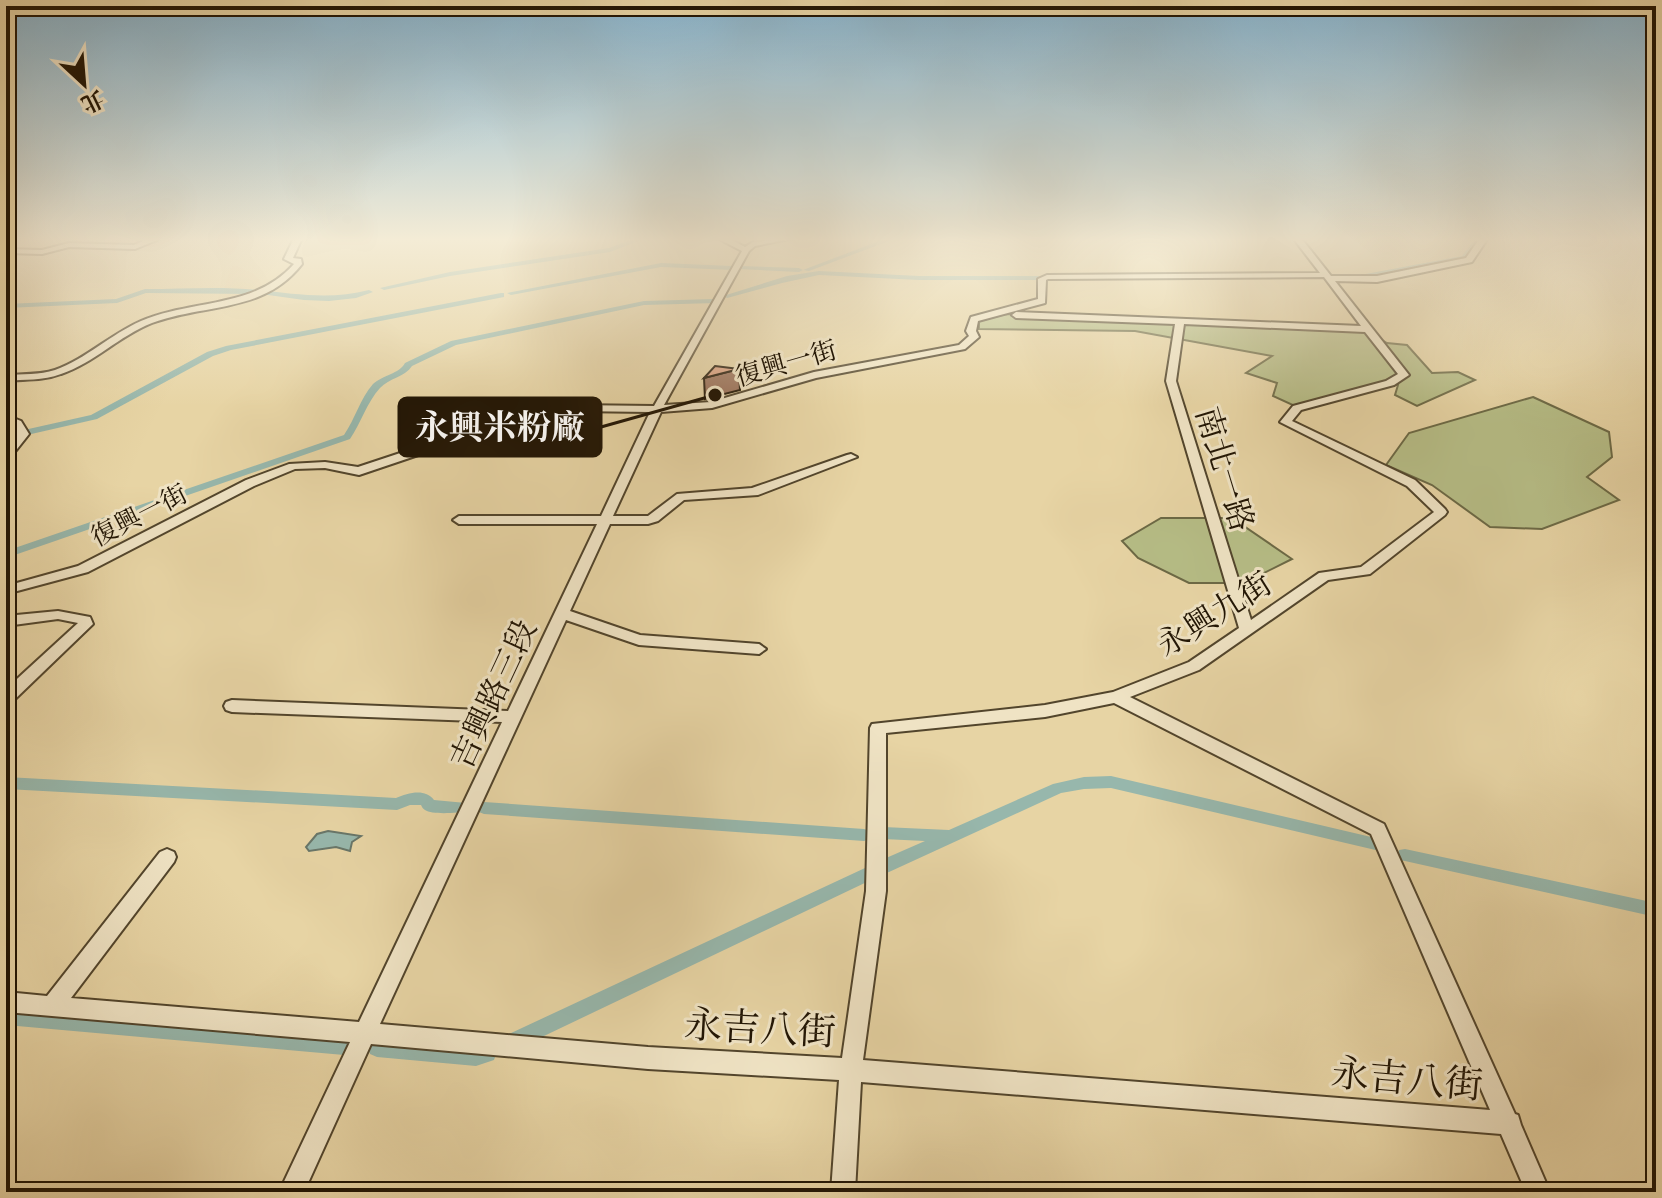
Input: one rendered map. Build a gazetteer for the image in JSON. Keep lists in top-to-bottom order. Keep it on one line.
{"streets":{"street":["復興一街","南北一路","永興九街","吉興路三段","永吉八街"]},"crossings":[["復興一街","吉興路三段"],["南北一路","永興九街"],["永興九街","永吉八街"],["吉興路三段","永吉八街"]],"places":["永興米粉廠"],"north":"bottom right"}
